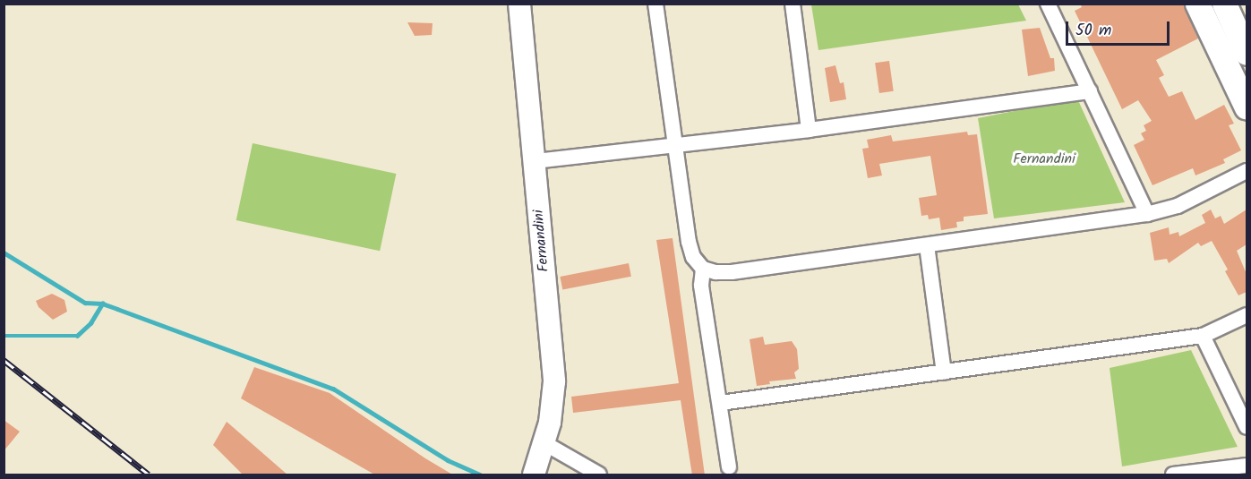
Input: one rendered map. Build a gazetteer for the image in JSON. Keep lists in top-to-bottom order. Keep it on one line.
{"streets":{"street":["Fernandini"]},"parks":["Fernandini"],"scale_bar":"50 m"}
